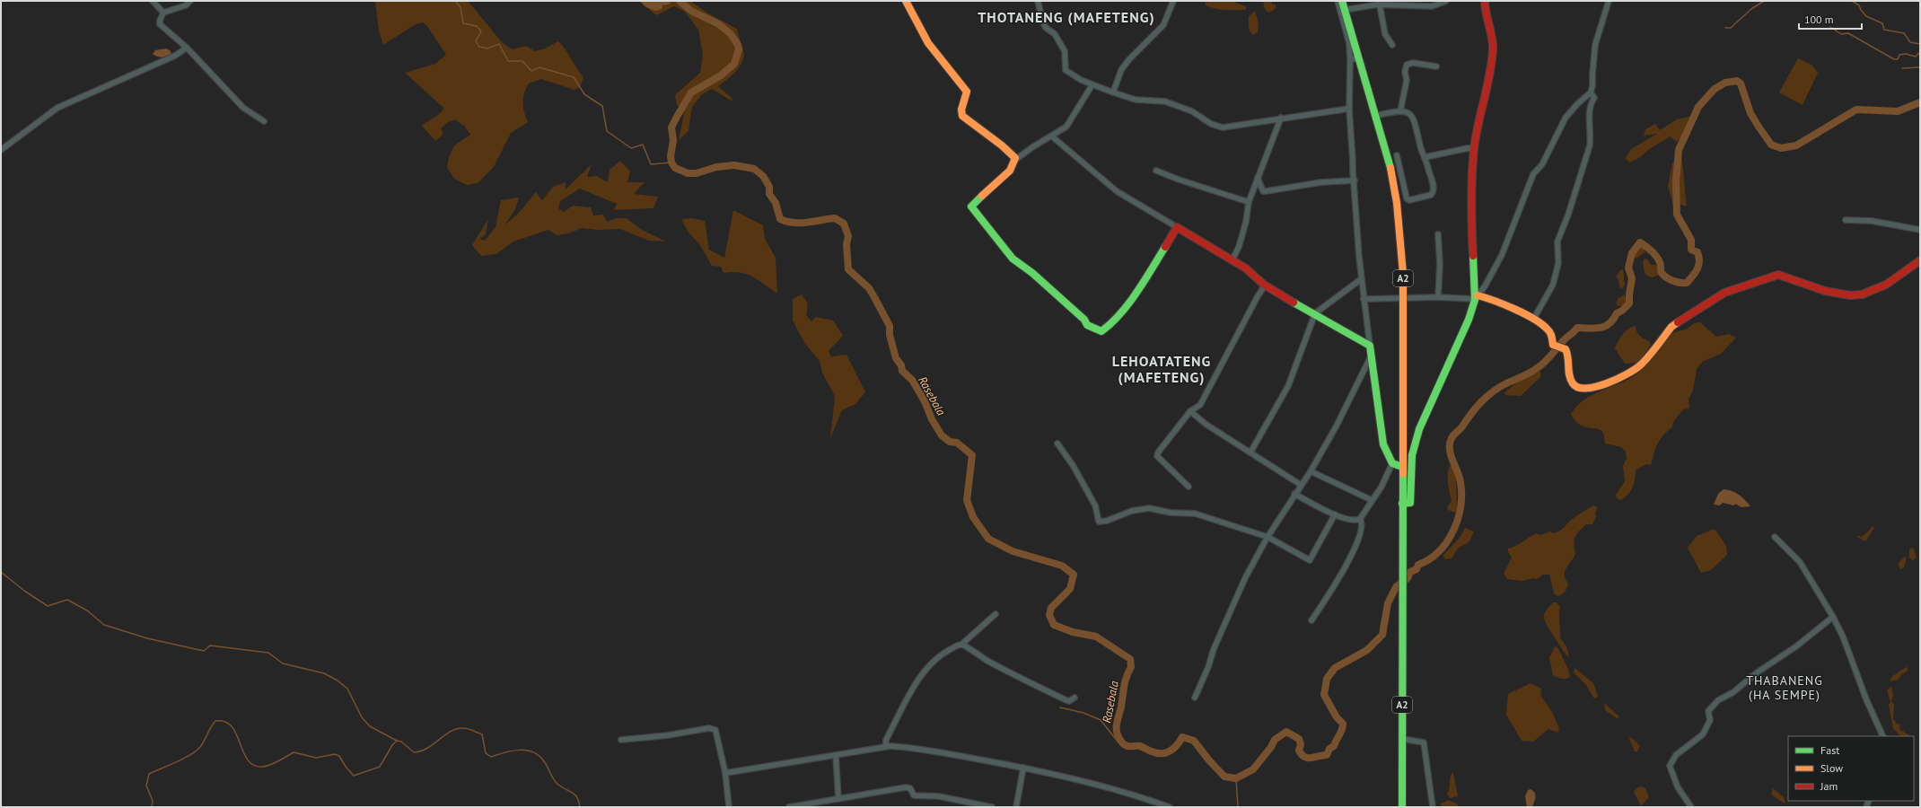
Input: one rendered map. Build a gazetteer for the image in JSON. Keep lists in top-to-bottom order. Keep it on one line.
{"streets":{"street":["A2"]},"districts":["THOTANENG (MAFETENG)","LEHOATATENG (MAFETENG)","THABANENG (HA SEMPE)"],"water":["Rasebala"],"legend":["Fast","Slow","Jam"],"scale_bar":"100 m"}
